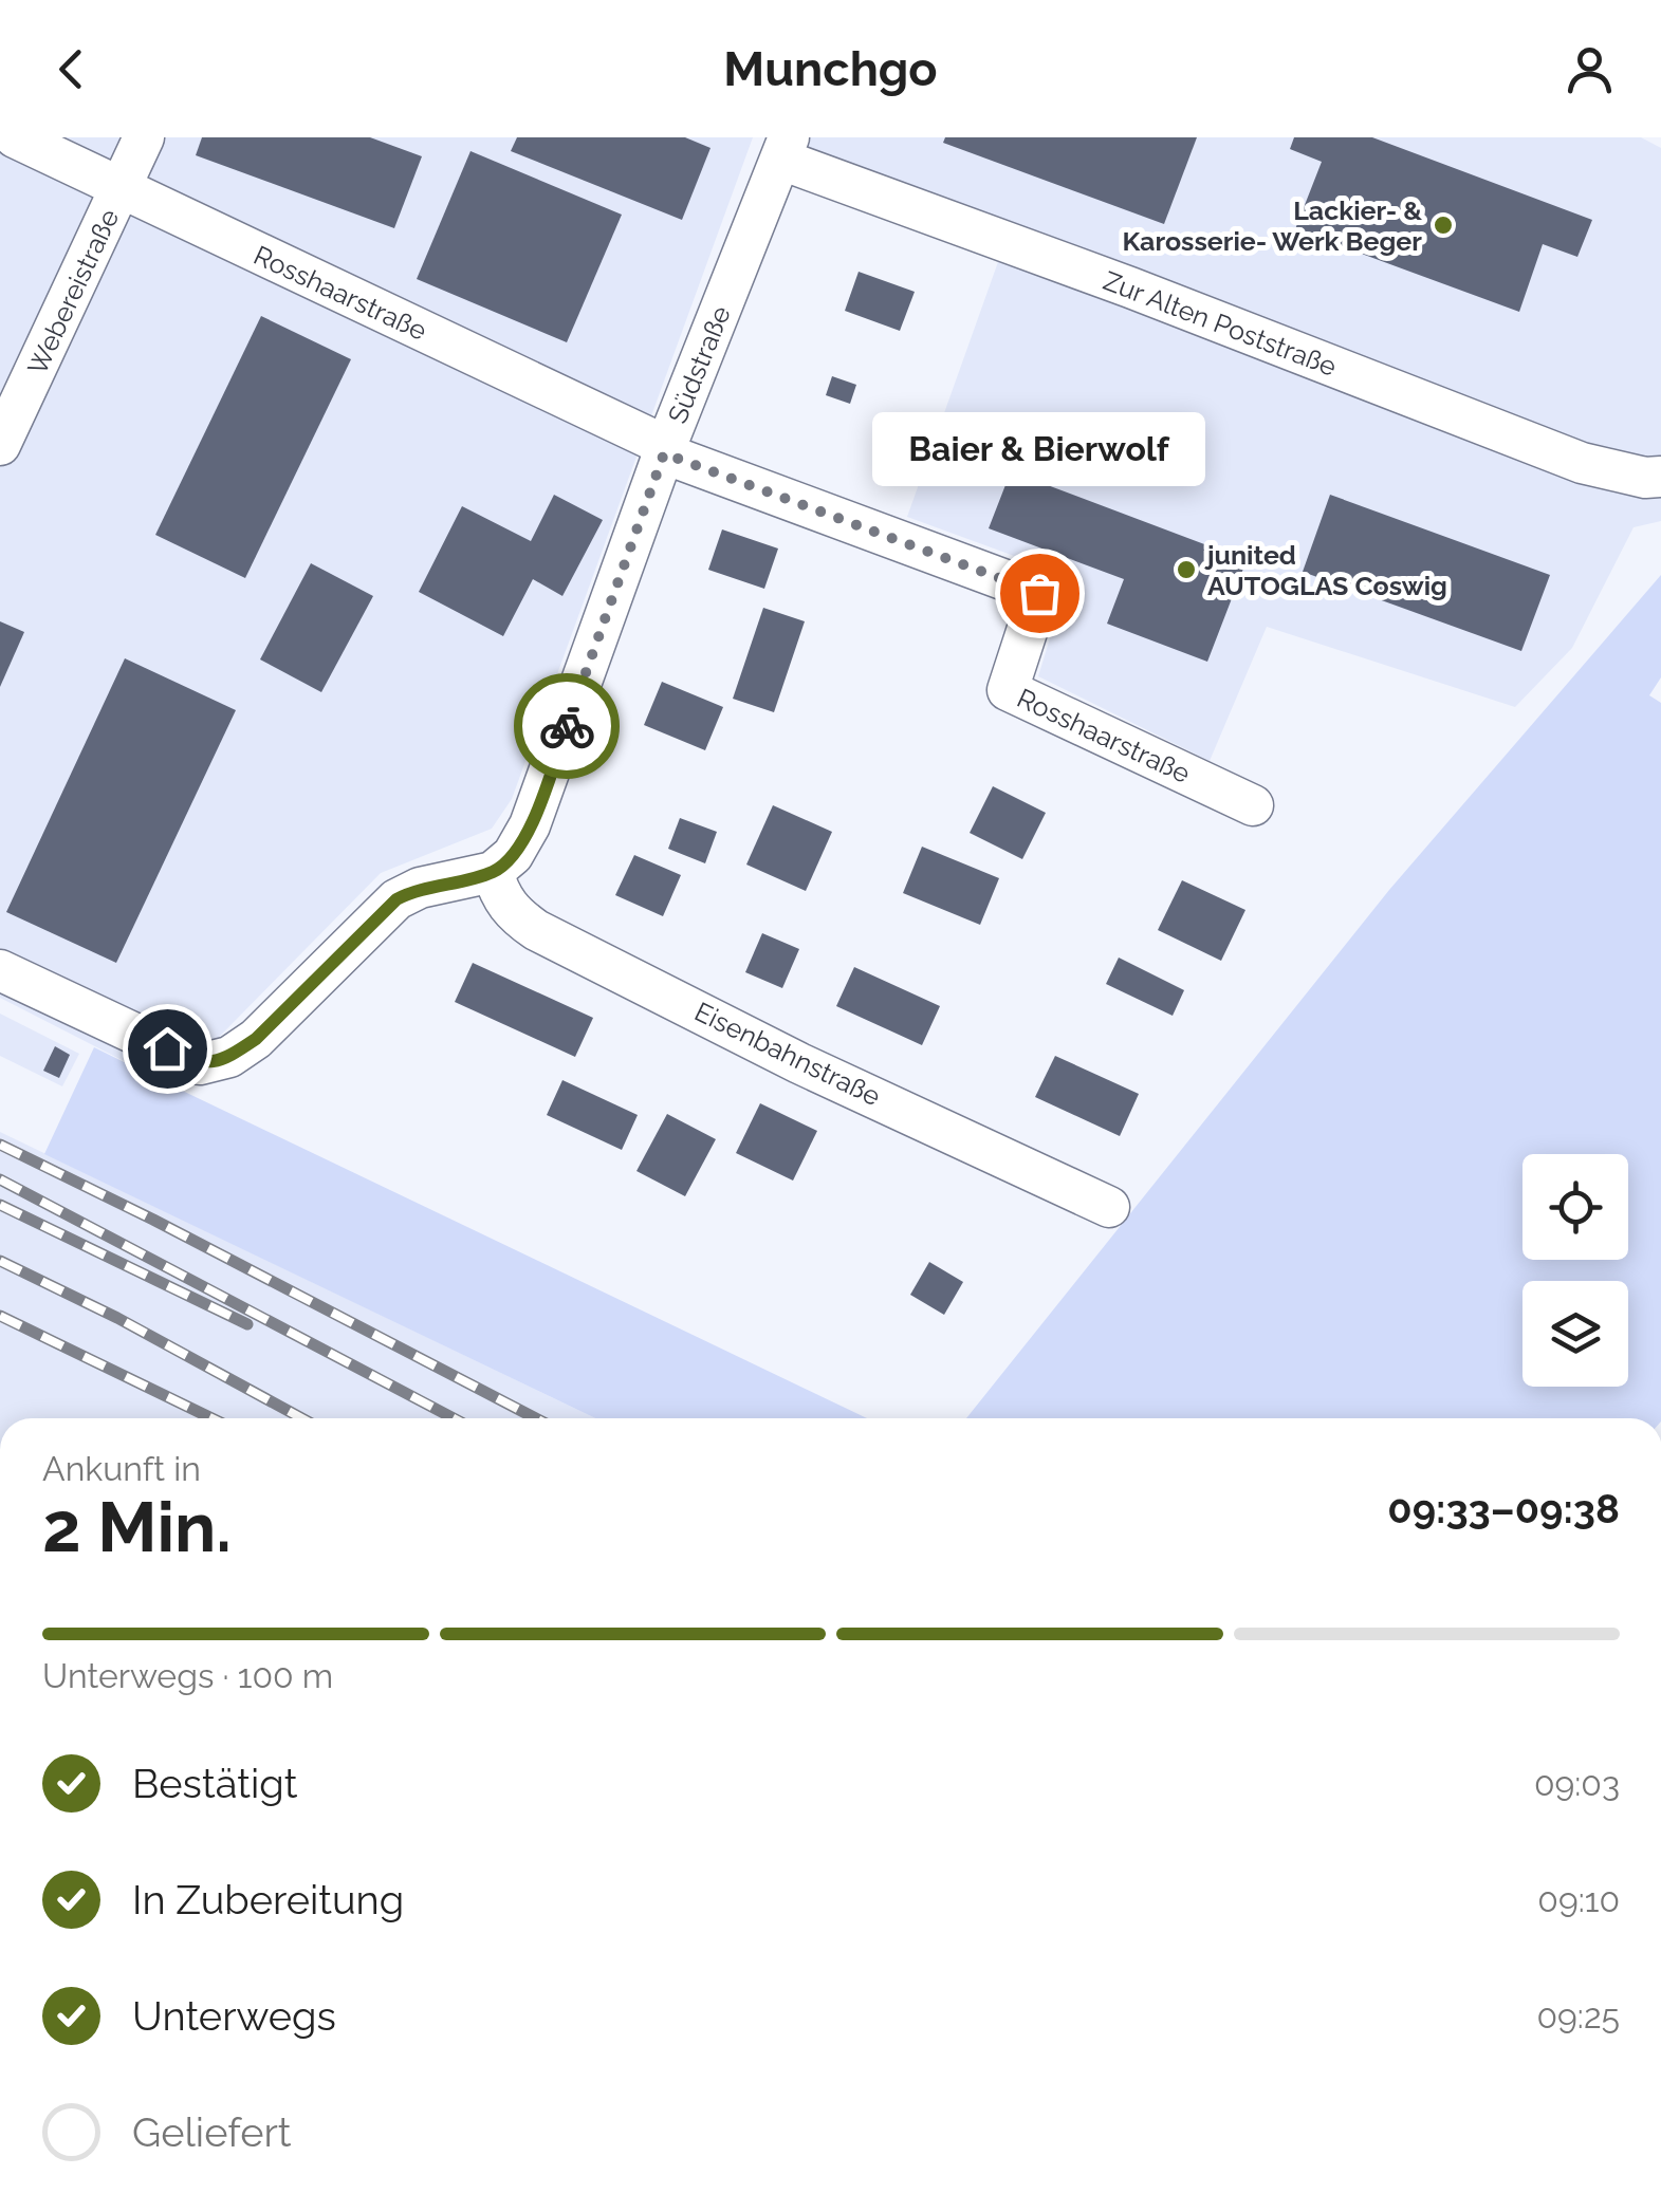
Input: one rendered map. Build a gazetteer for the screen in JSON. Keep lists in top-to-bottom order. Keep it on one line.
{"streets":{"street":["Webereistraße","Rosshaarstraße","Zur Alten Poststraße","Südstraße","Eisenbahnstraße"]},"crossings":[["Webereistraße","Rosshaarstraße"],["Rosshaarstraße","Südstraße"],["Zur Alten Poststraße","Südstraße"],["Südstraße","Eisenbahnstraße"]],"places":["Lackier- & Karosserie- Werk Beger","junited AUTOGLAS Coswig","Baier & Bierwolf"],"page":{"header":"Munchgo","bubble":"Baier & Bierwolf","heading":["2 Min.","Ankunft in","09:33–09:38"],"bar":"Unterwegs · 100 m","list":[["Bestätigt","09:03"],["In Zubereitung","09:10"],["Unterwegs","09:25"],"Geliefert"]}}
